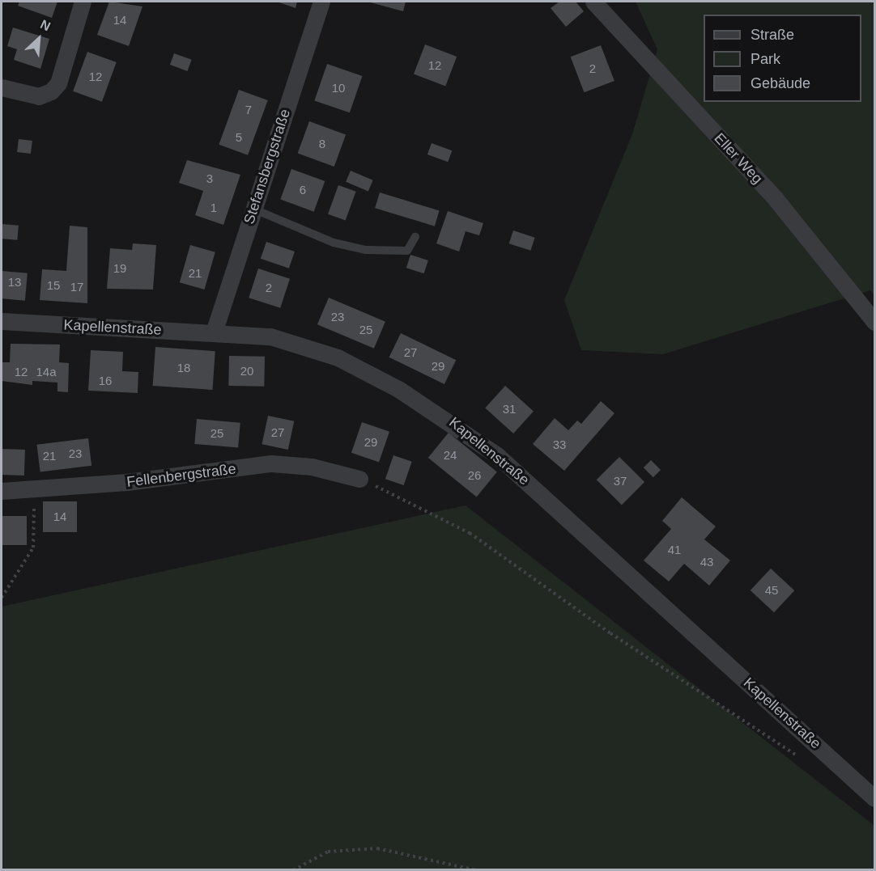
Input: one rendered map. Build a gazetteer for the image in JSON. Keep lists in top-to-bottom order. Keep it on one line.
{"streets":{"street":["Eller Weg","Stefansbergstraße","Kapellenstraße","Fellenbergstraße"]},"crossings":[["Stefansbergstraße","Kapellenstraße"]],"house_numbers":["14","12","2","12","10","7","5","8","3","6","1","19","21","13","15","17","2","23","25","27","29","18","20","12","14a","16","31","27","25","29","33","23","24","21","26","37","14","41","43","45"],"legend":["Straße","Park","Gebäude"],"north":"top right"}
